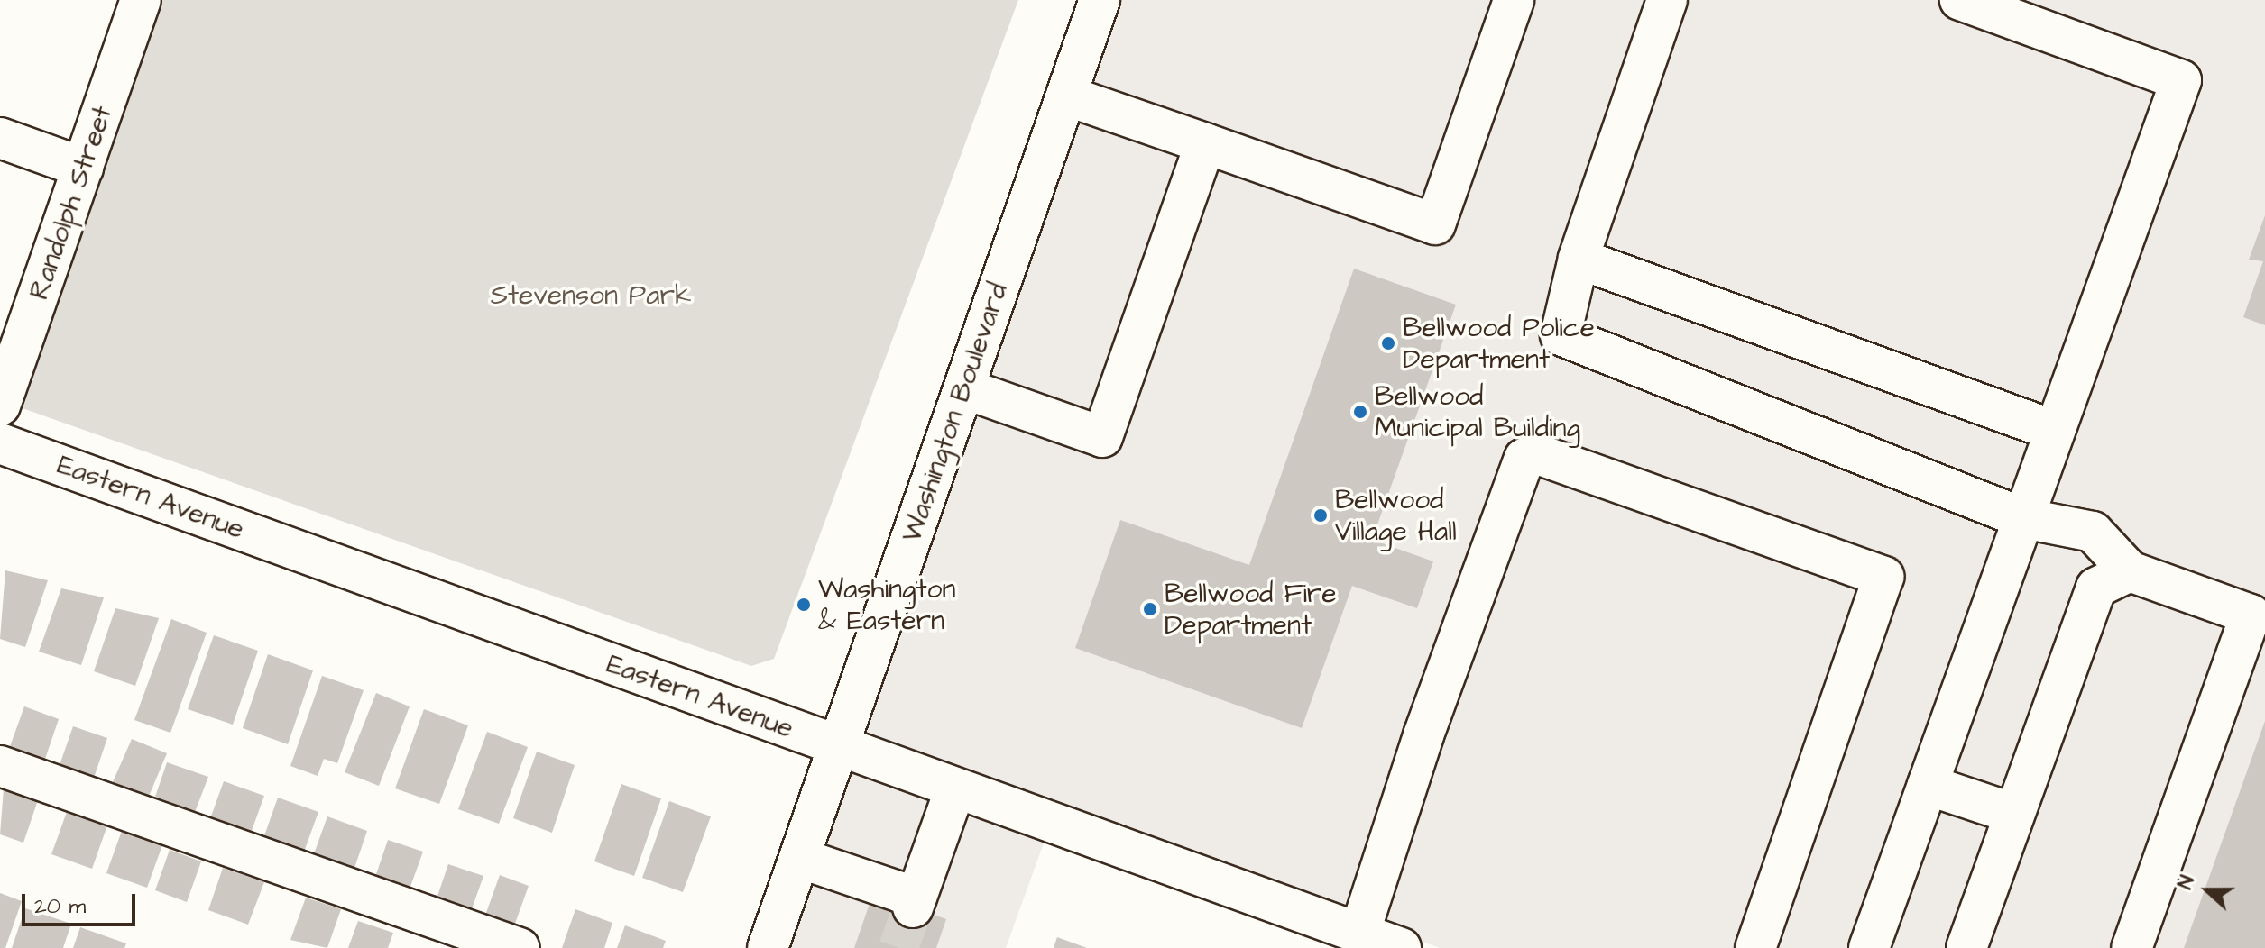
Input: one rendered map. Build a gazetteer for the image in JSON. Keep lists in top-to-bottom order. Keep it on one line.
{"streets":{"street":["Randolph Street","Washington Boulevard","Eastern Avenue"]},"crossings":[["Washington Boulevard","Eastern Avenue"]],"parks":["Stevenson Park"],"places":["Bellwood Police Department","Bellwood Municipal Building","Bellwood Village Hall","Washington & Eastern","Bellwood Fire Department"],"scale_bar":"20 m","north":"left"}
